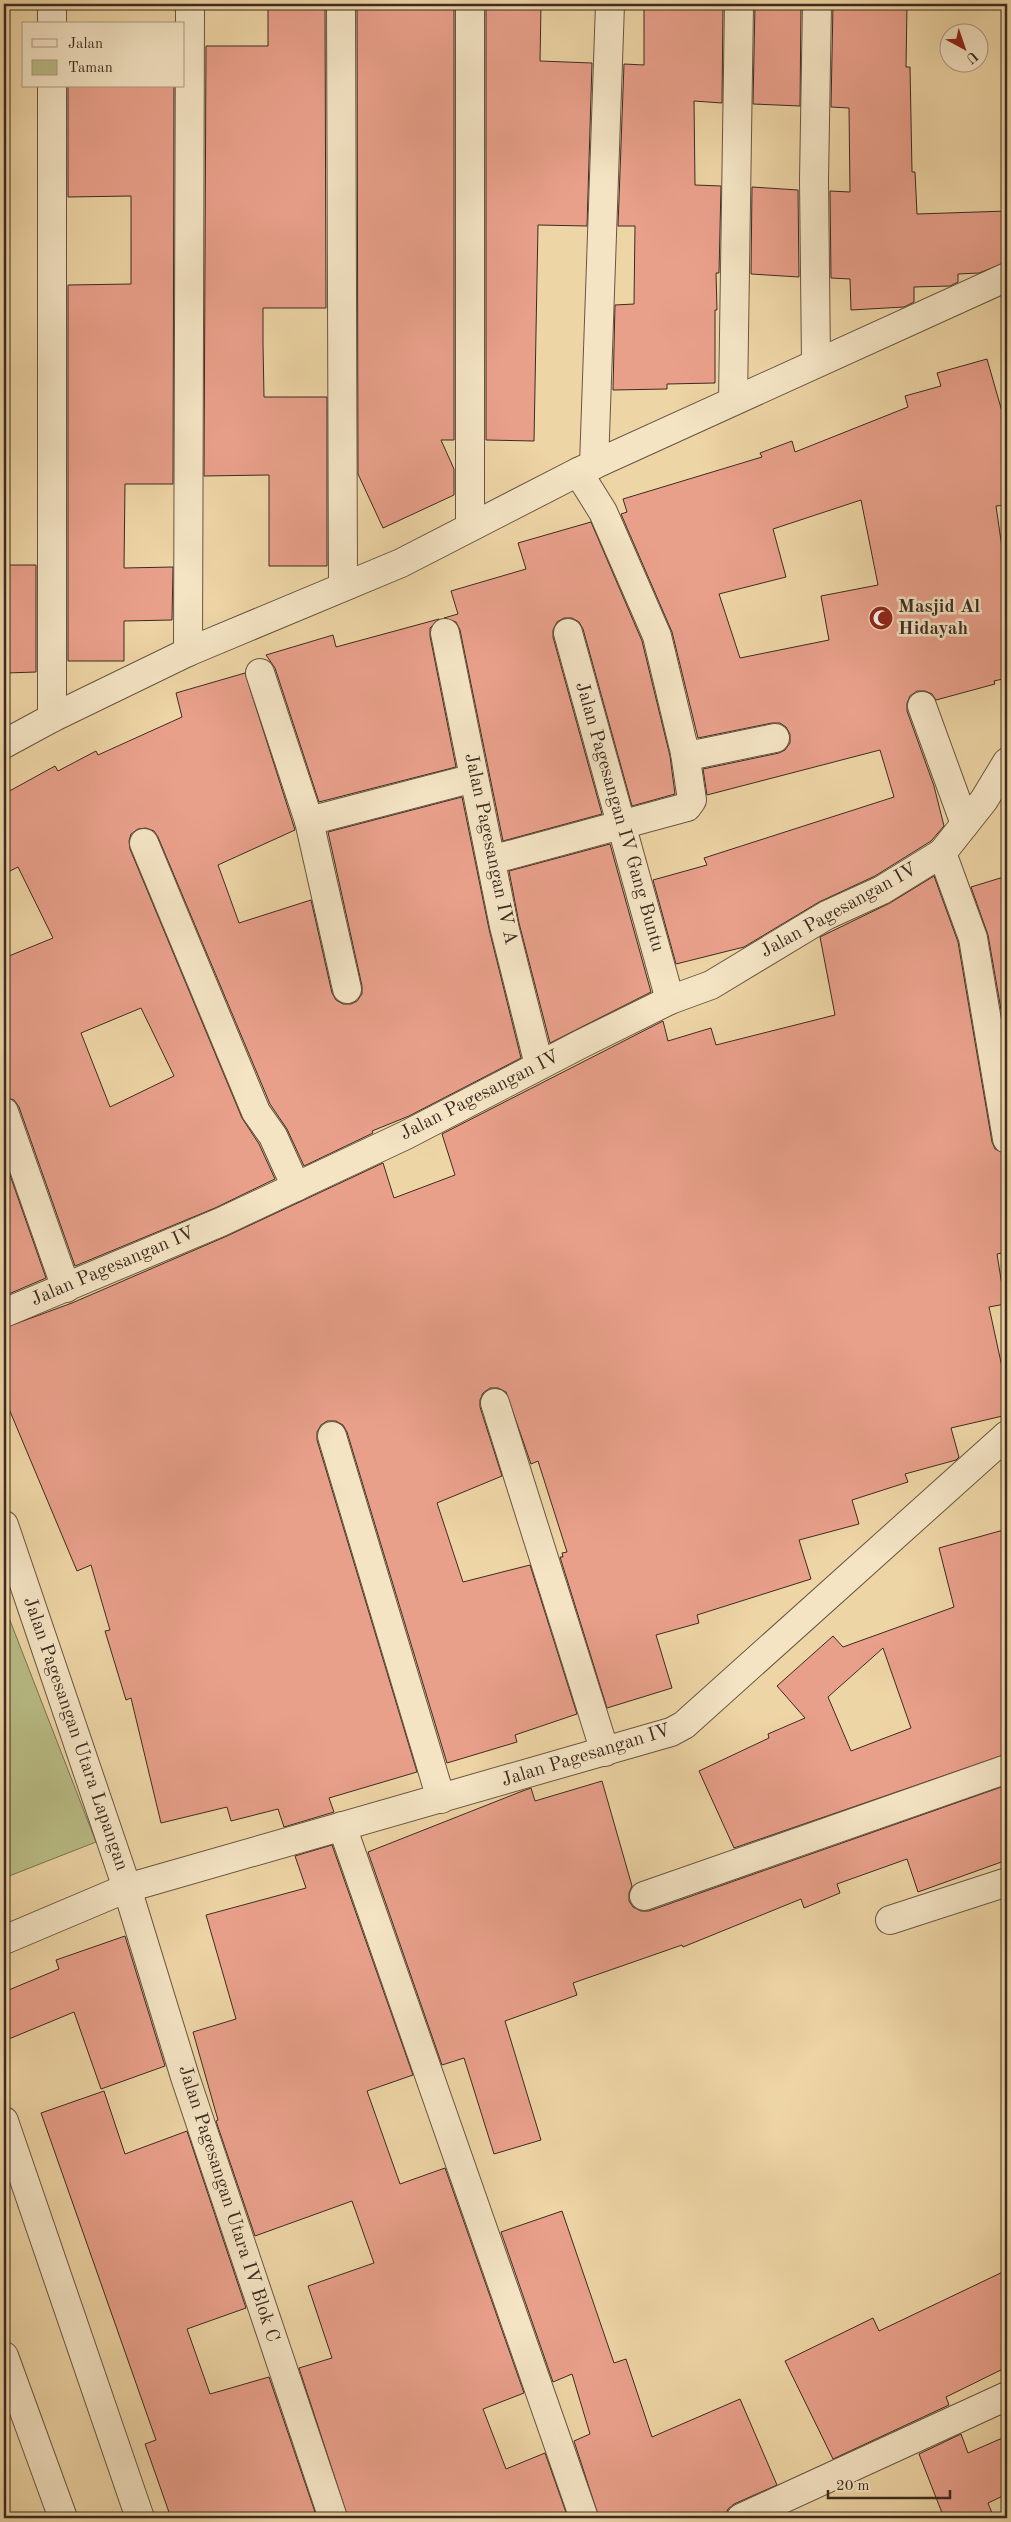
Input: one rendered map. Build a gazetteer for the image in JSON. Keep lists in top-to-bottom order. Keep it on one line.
{"streets":{"street":["Jalan Pagesangan IV Gang Buntu","Jalan Pagesangan IV A","Jalan Pagesangan IV","Jalan Pagesangan Utara Lapangan","Jalan Pagesangan Utara IV Blok C"]},"crossings":[["Jalan Pagesangan IV Gang Buntu","Jalan Pagesangan IV"],["Jalan Pagesangan IV A","Jalan Pagesangan IV"],["Jalan Pagesangan IV","Jalan Pagesangan Utara Lapangan"],["Jalan Pagesangan IV","Jalan Pagesangan Utara IV Blok C"],["Jalan Pagesangan Utara Lapangan","Jalan Pagesangan Utara IV Blok C"]],"places":{"mosque":["Masjid Al Hidayah"]},"legend":["Jalan","Taman"],"scale_bar":"20 m","north":"bottom right"}
